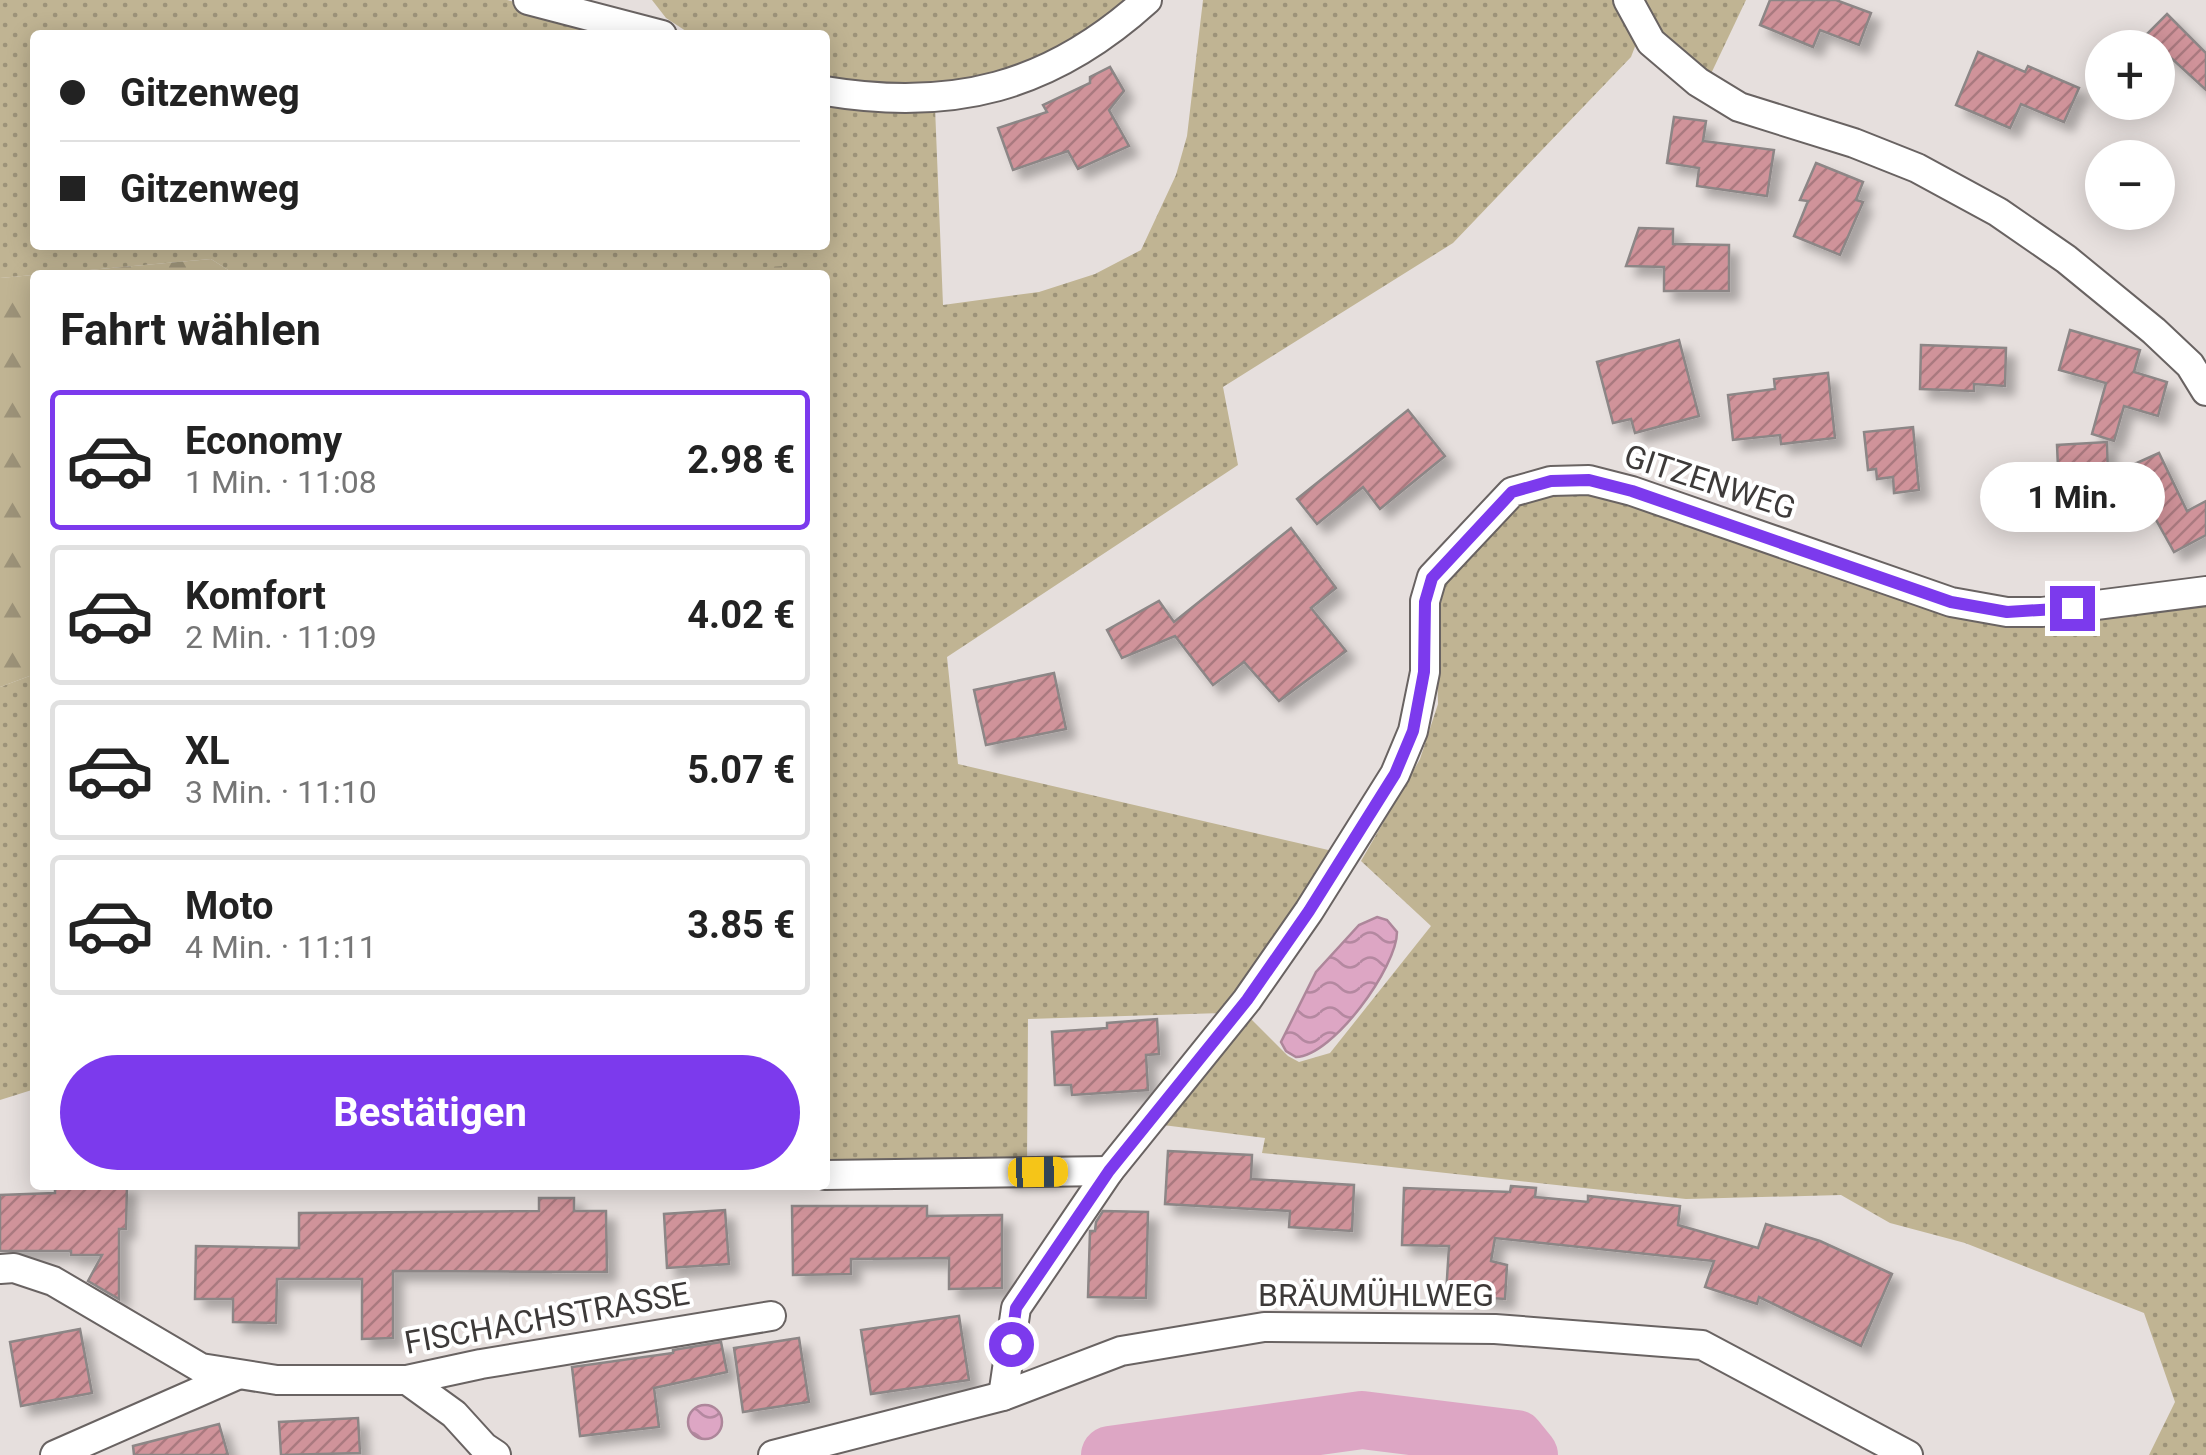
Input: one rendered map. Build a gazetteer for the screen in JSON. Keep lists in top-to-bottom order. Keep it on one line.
{"streets":{"street":["GITZENWEG","BRÄUMÜHLWEG","FISCHACHSTRASSE"]},"crossings":[["GITZENWEG","BRÄUMÜHLWEG"]],"page":{"map_buttons":["+","−"],"banner":["Gitzenweg","Gitzenweg"],"heading":"Fahrt wählen","list":[{"name":"Economy","note":"1 Min. · 11:08","value":"2.98 €"},{"name":"Komfort","note":"2 Min. · 11:09","value":"4.02 €"},{"name":"XL","note":"3 Min. · 11:10","value":"5.07 €"},{"name":"Moto","note":"4 Min. · 11:11","value":"3.85 €"}],"bubble":"1 Min.","buttons":"Bestätigen"}}
